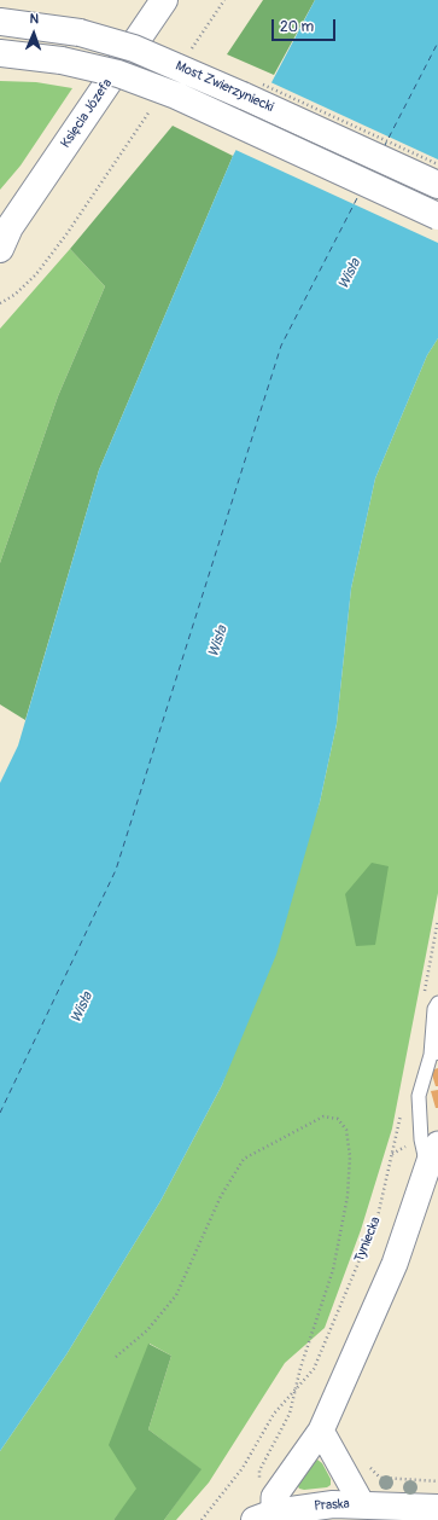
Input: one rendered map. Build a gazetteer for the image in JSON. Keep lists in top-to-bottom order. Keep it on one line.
{"streets":{"main road":["Most Zwierzyniecki","Księcia Józefa","Praska"],"path":["Tyniecka"]},"water":["Wisła"],"scale_bar":"20 m","north":"top"}
